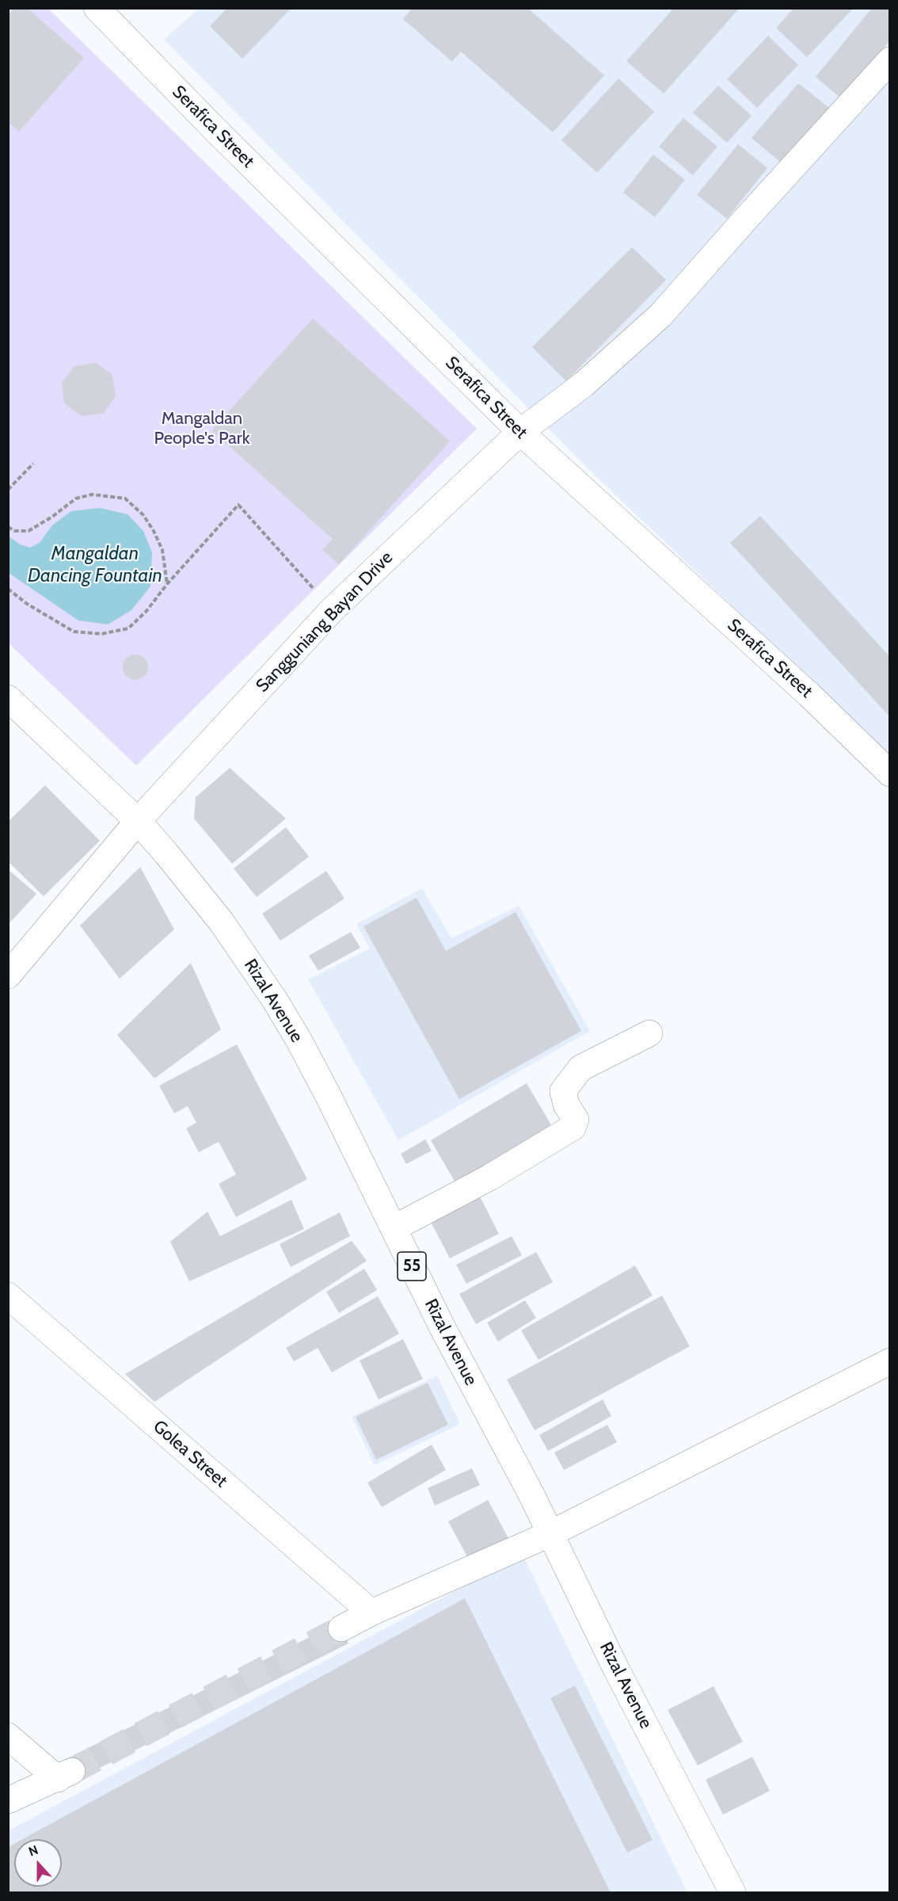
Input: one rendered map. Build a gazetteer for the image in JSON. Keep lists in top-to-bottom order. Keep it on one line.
{"streets":{"main road":["Serafica Street","Sangguniang Bayan Drive","Rizal Avenue","55","Golea Street"]},"crossings":[["Serafica Street","Sangguniang Bayan Drive"],["Sangguniang Bayan Drive","Rizal Avenue"]],"water":["Mangaldan Dancing Fountain"],"parks":["Mangaldan People's Park"],"north":"top"}
